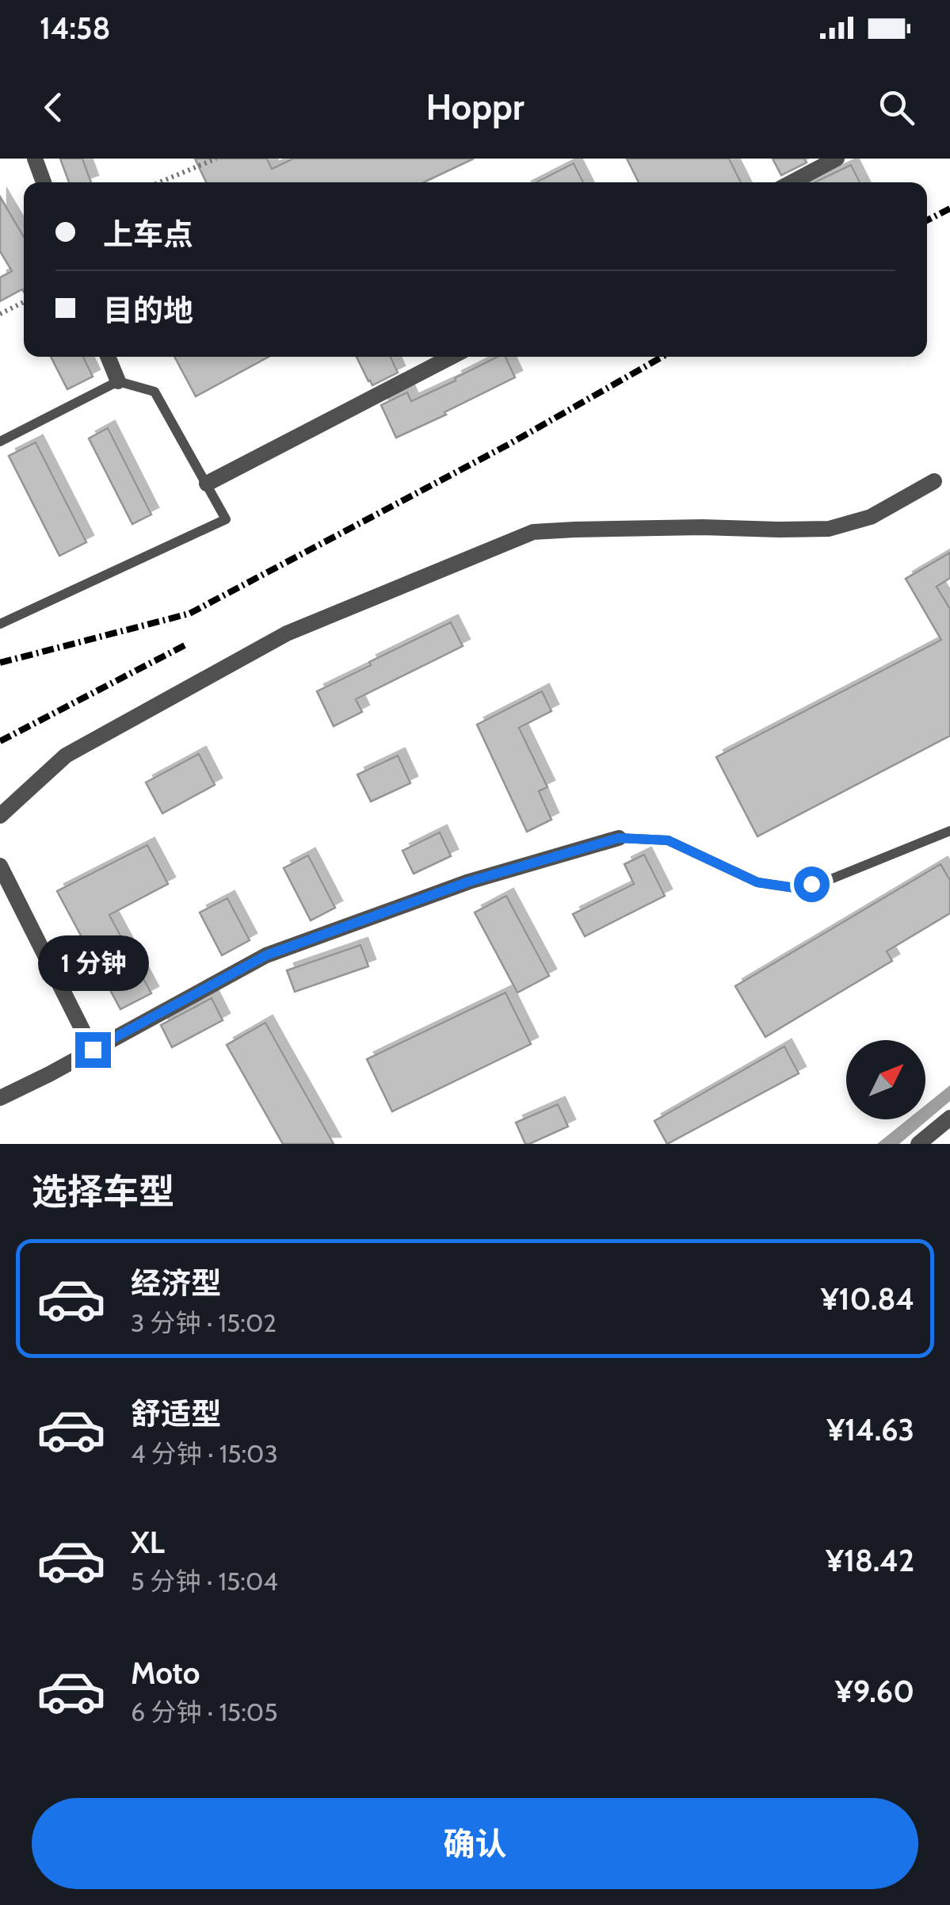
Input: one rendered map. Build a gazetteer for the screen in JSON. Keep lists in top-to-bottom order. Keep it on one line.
{"north":"top right","page":{"status":"14:58","header":"Hoppr","banner":["上车点","目的地"],"bubble":"1 分钟","heading":"选择车型","list":[{"name":"经济型","note":"3 分钟 · 15:02","value":"¥10.84"},{"name":"舒适型","note":"4 分钟 · 15:03","value":"¥14.63"},{"name":"XL","note":"5 分钟 · 15:04","value":"¥18.42"},{"name":"Moto","note":"6 分钟 · 15:05","value":"¥9.60"}],"buttons":"确认"}}
